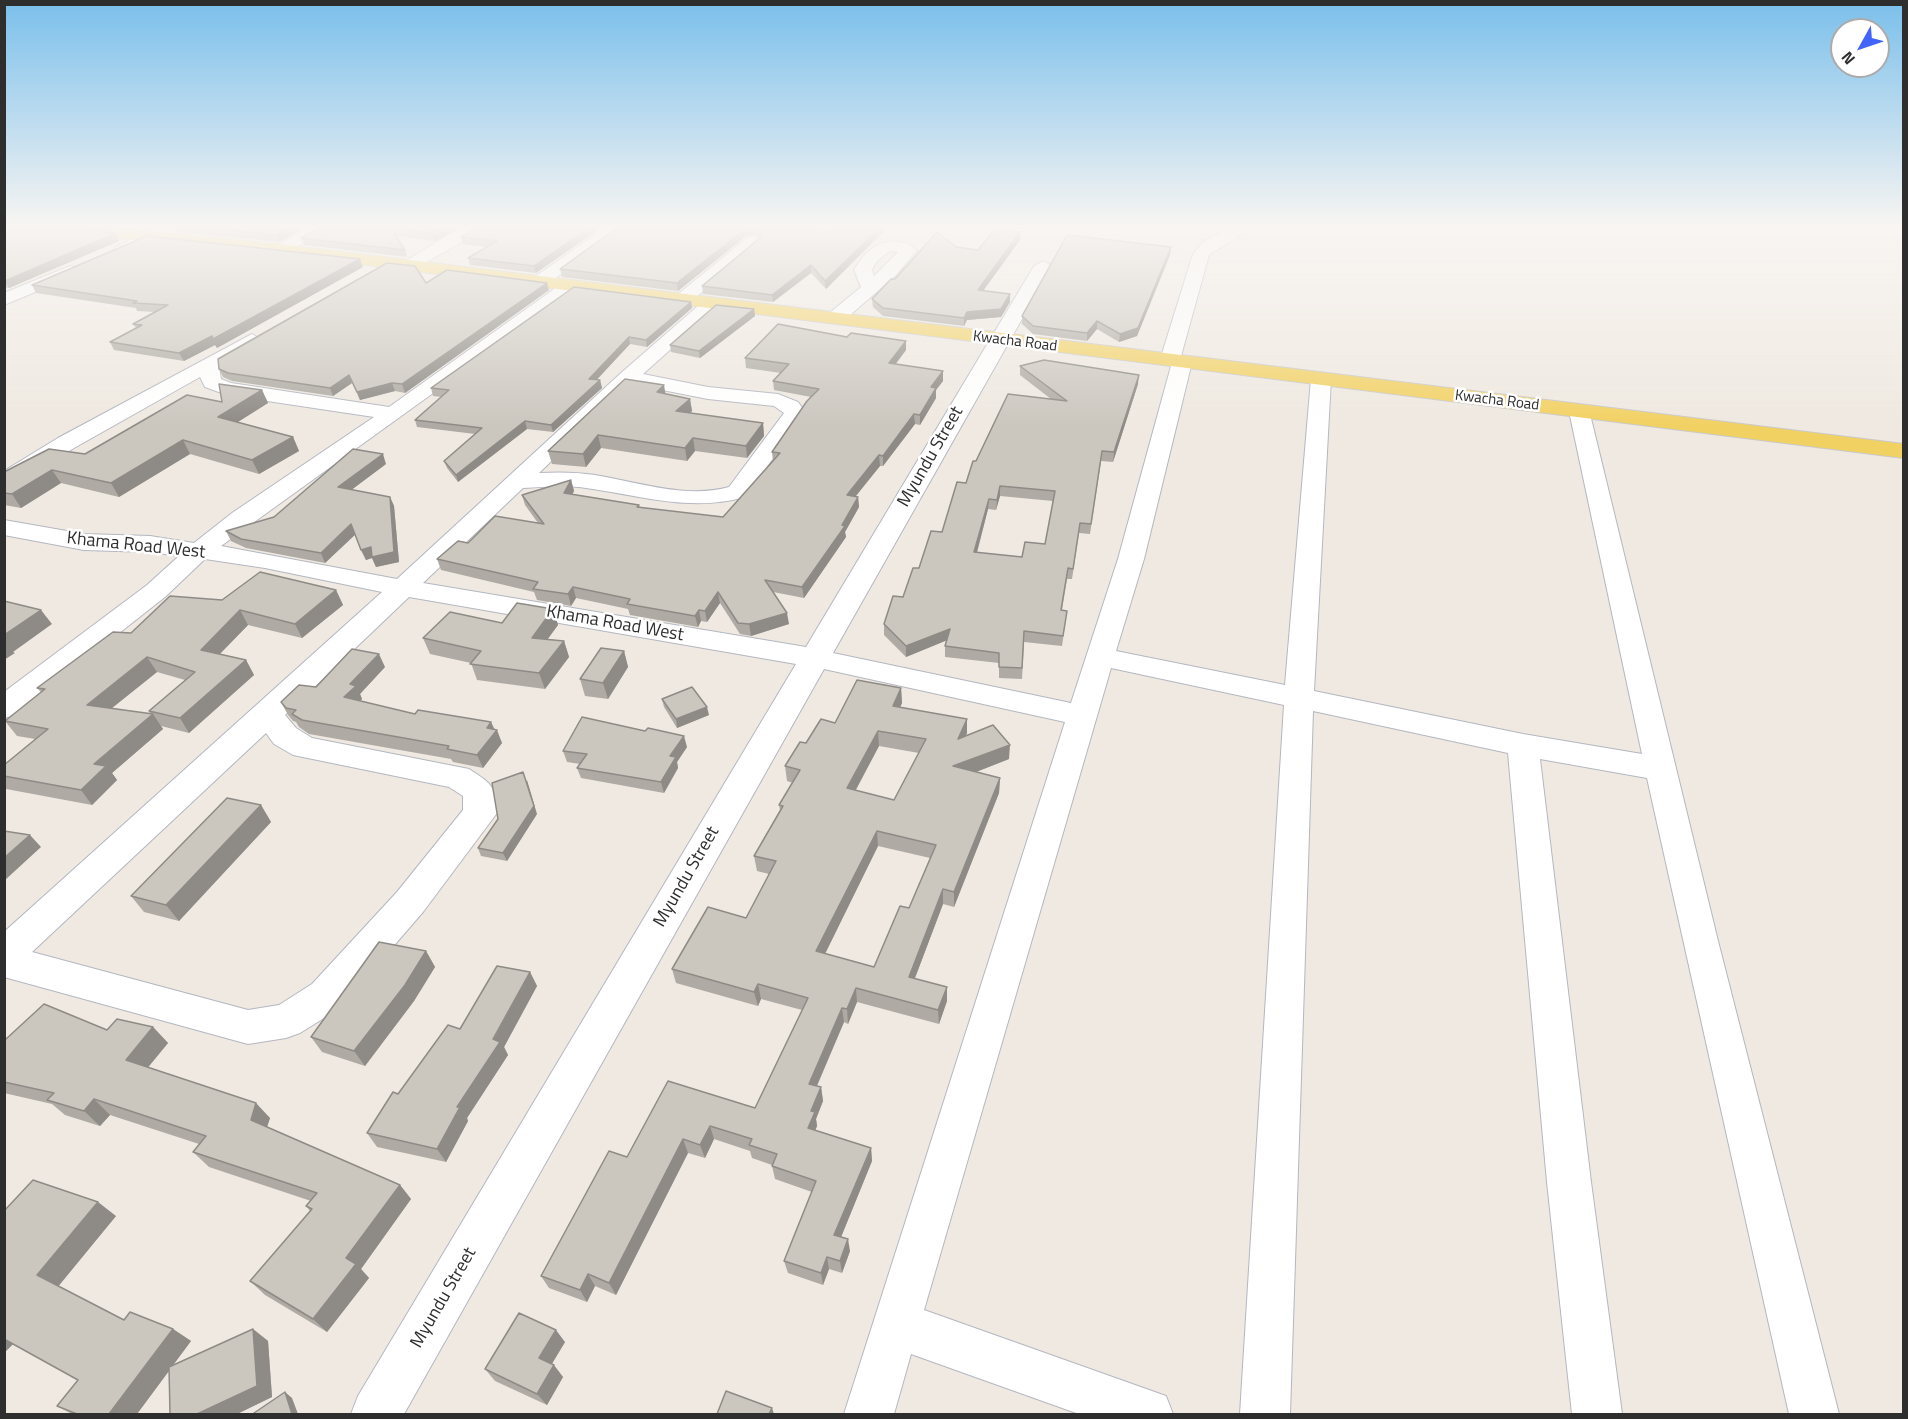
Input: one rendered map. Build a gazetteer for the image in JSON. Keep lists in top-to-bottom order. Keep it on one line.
{"streets":{"main road":["Kwacha Road"],"street":["Myundu Street","Khama Road West"]},"crossings":[["Kwacha Road","Myundu Street"],["Myundu Street","Khama Road West"]],"north":"bottom left"}
